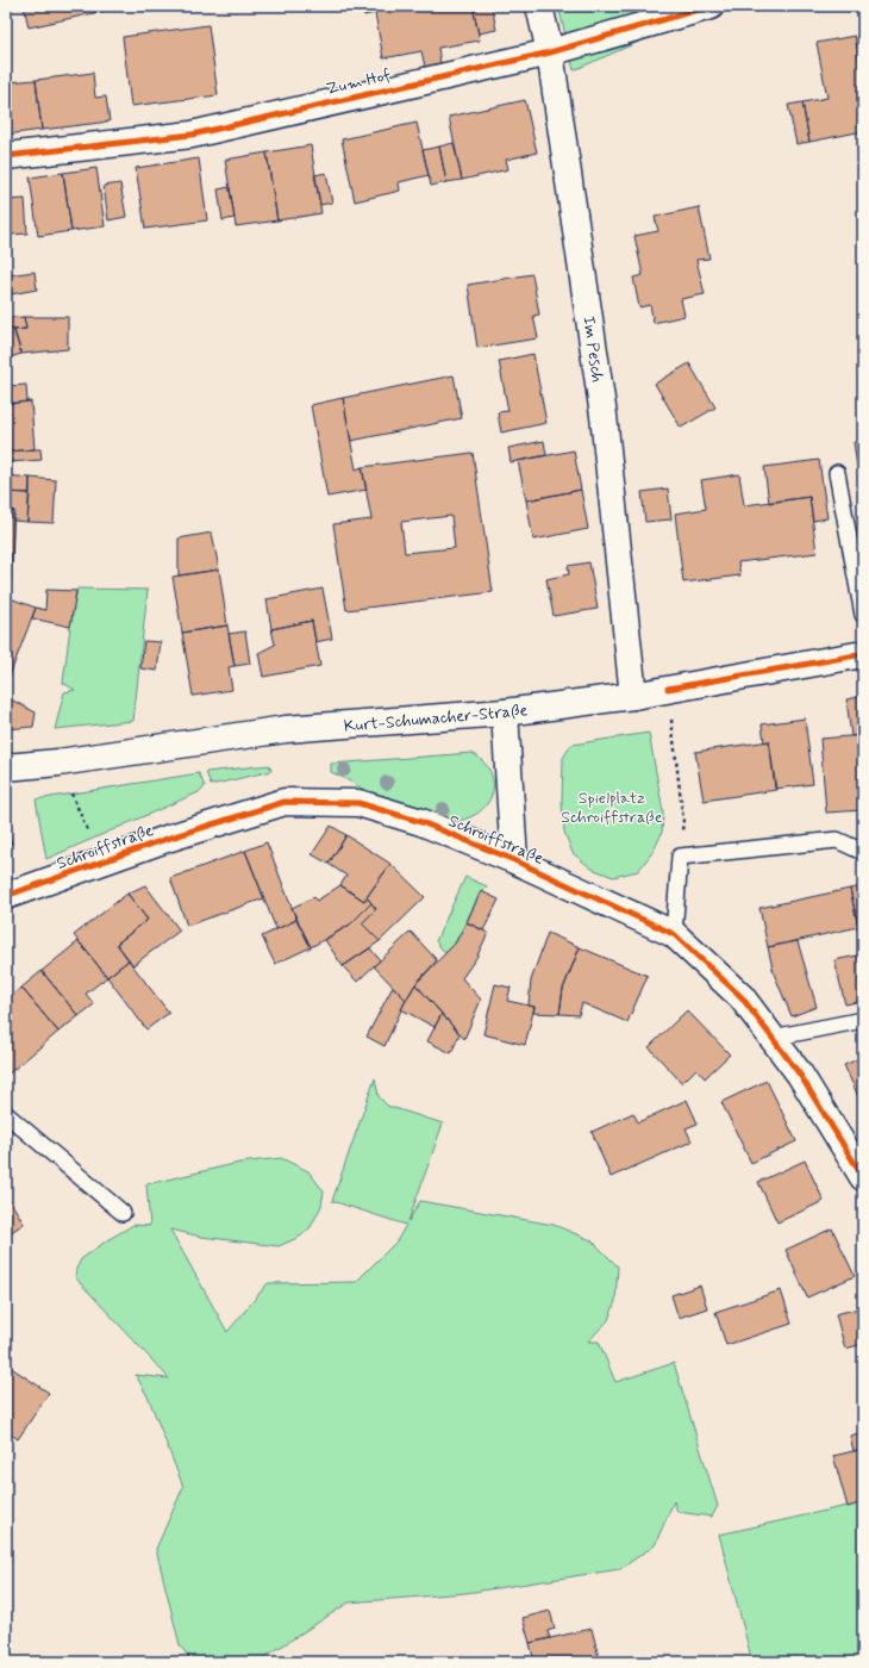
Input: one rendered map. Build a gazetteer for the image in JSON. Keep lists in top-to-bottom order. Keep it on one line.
{"streets":{"street":["Zum Hof","Im Pesch","Kurt-Schumacher-Straße","Schroiffstraße"]},"crossings":[["Zum Hof","Im Pesch"],["Im Pesch","Kurt-Schumacher-Straße"],["Kurt-Schumacher-Straße","Schroiffstraße"]],"parks":["Spielplatz Schroiffstraße"]}
